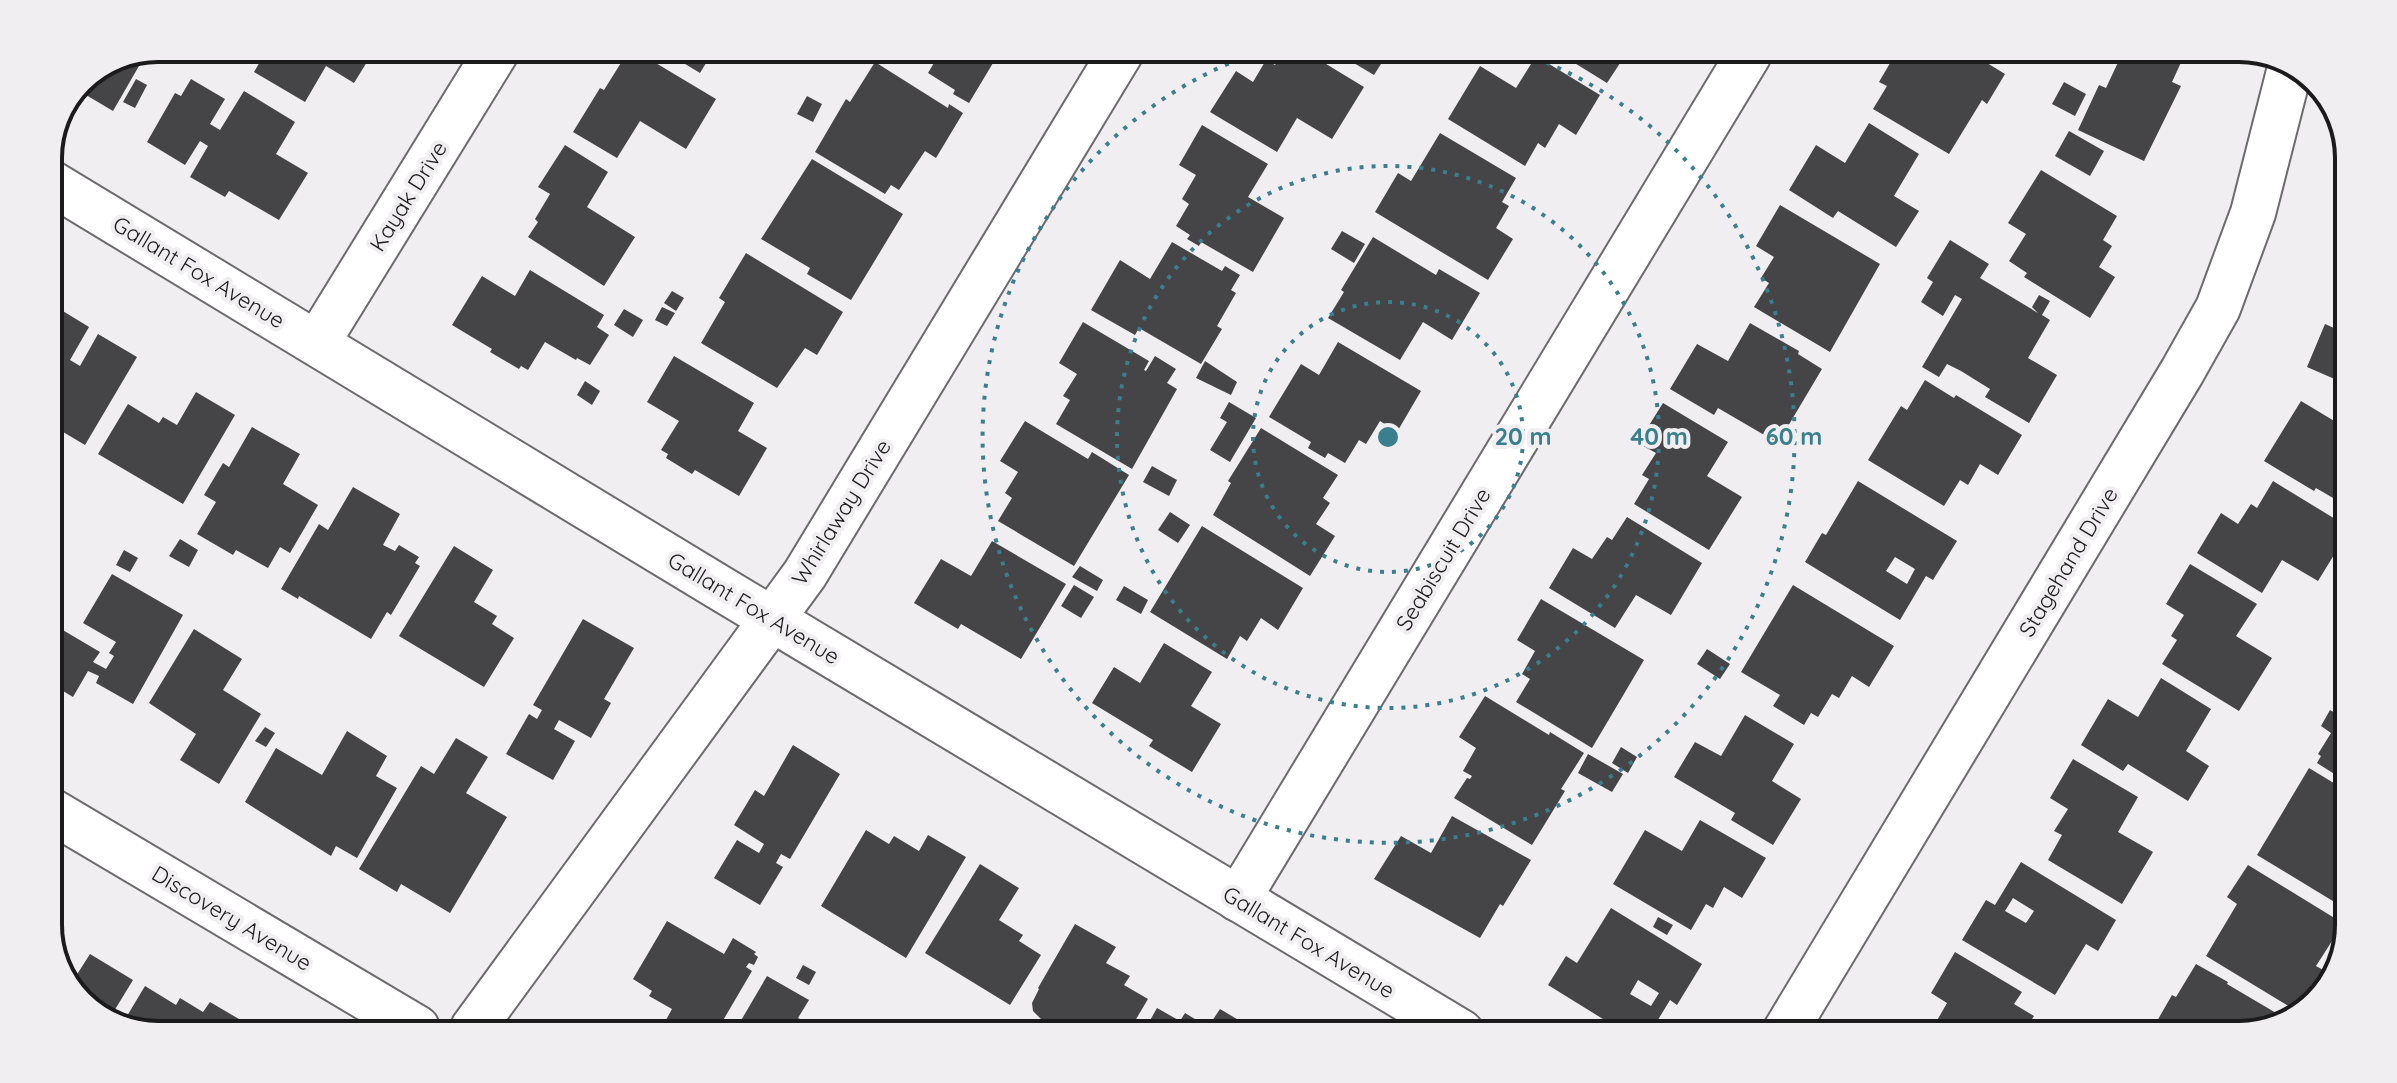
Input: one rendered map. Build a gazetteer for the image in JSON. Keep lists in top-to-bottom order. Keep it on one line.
{"streets":{"street":["Kayak Drive","Gallant Fox Avenue","Whirlaway Drive","Seabiscuit Drive","Stagehand Drive","Discovery Avenue"]},"crossings":[["Kayak Drive","Gallant Fox Avenue"],["Gallant Fox Avenue","Whirlaway Drive"],["Gallant Fox Avenue","Seabiscuit Drive"]],"rings":["20 m","40 m","60 m"]}
